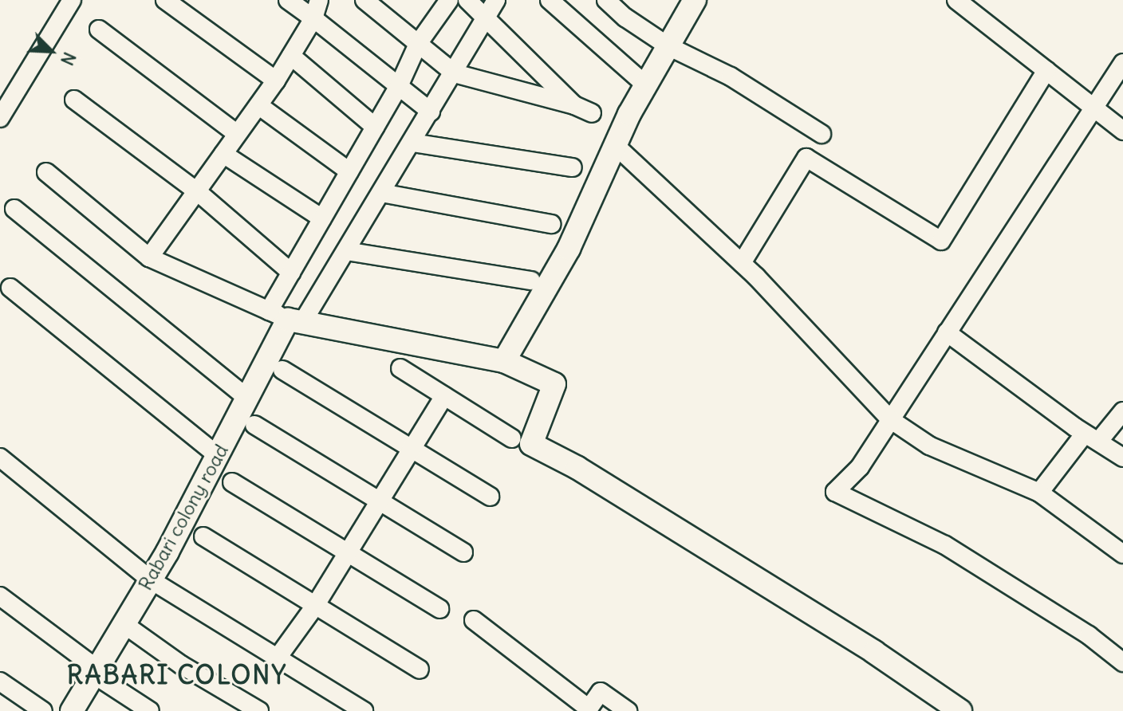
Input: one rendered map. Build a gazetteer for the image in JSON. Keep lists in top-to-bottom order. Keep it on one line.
{"streets":{"street":["Rabari colony road"]},"districts":["RABARI COLONY"],"north":"bottom right"}
